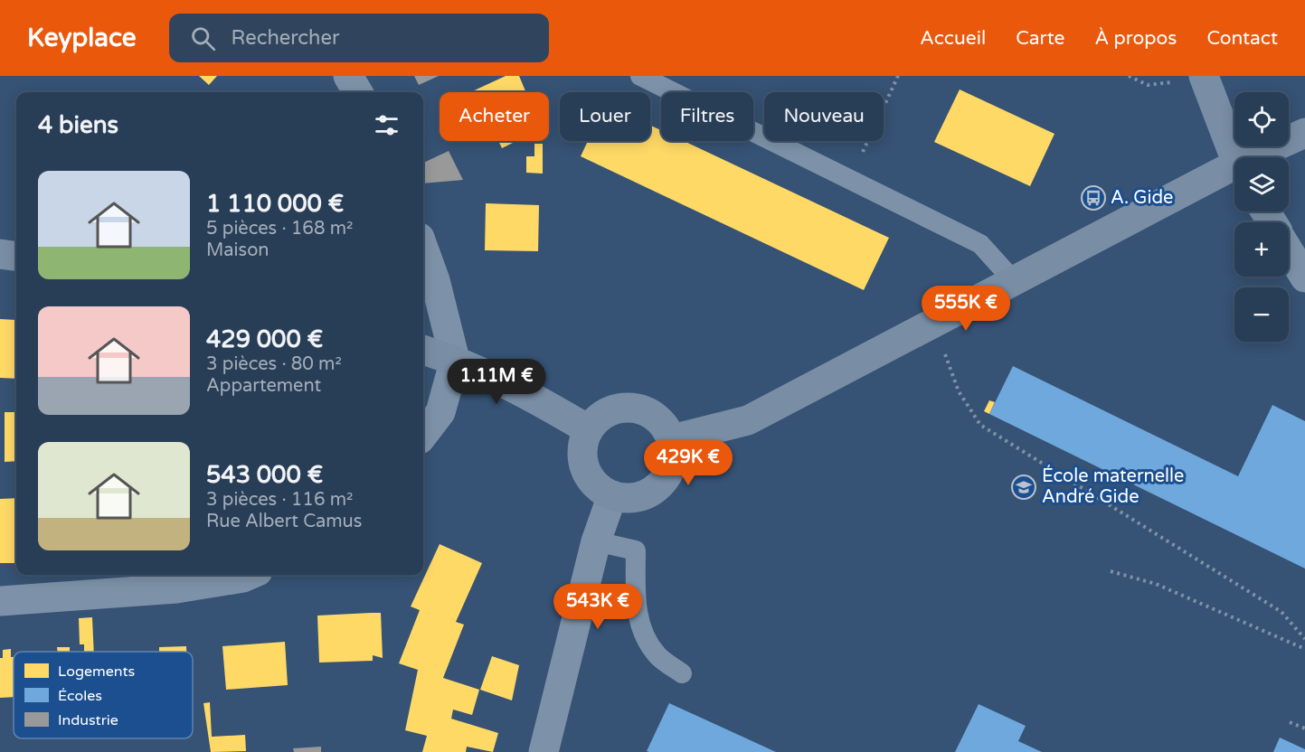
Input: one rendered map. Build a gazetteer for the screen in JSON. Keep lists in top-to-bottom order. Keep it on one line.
{"places":{"bus stop":["A. Gide"],"school or university":["École maternelle André Gide"]},"legend":["Logements","Écoles","Industrie"],"page":{"header":"Keyplace","search":"Rechercher","nav":["Accueil","Carte","À propos","Contact"],"map_buttons":["+","−"],"chip":["Acheter","Louer","Filtres","Nouveau"],"heading":"4 biens","list":[{"name":"1 110 000 €","note":"5 pièces · 168 m² · Maison"},{"name":"429 000 €","note":"3 pièces · 80 m² · Appartement"},{"name":"543 000 €","note":"3 pièces · 116 m² · Rue Albert Camus"}],"price":["555K €","1.11M €","429K €","543K €"]}}
